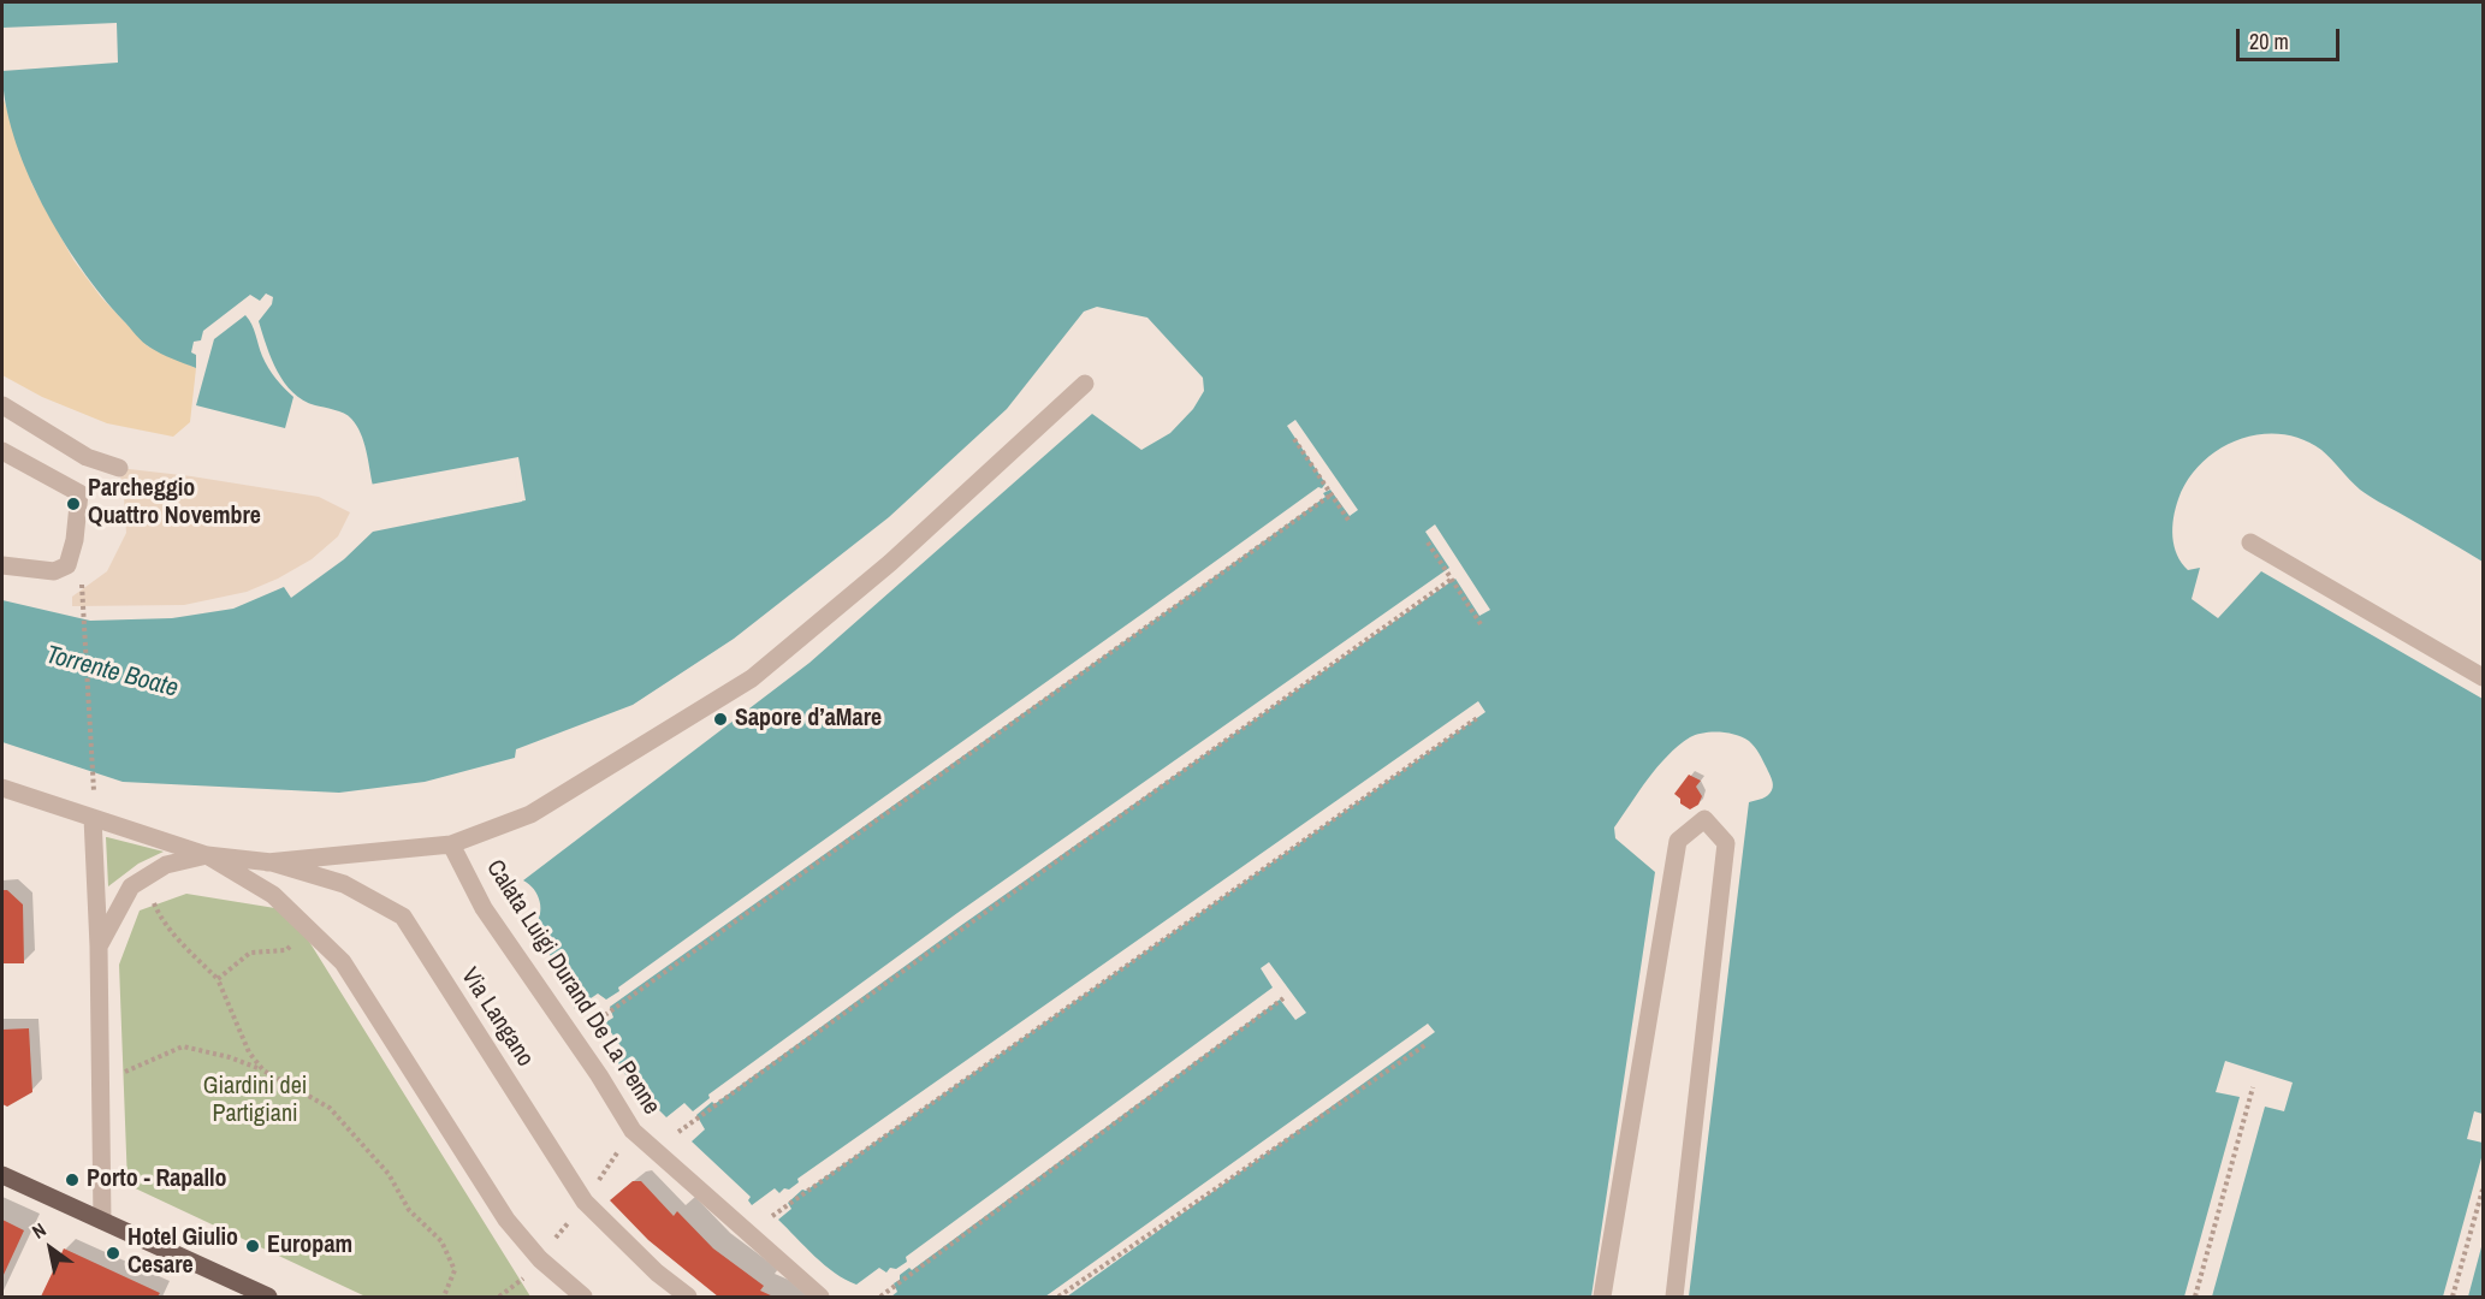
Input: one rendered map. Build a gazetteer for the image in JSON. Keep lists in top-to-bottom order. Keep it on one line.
{"streets":{"street":["Calata Luigi Durand De La Penne","Via Langano"]},"water":["Torrente Boate"],"parks":["Giardini dei Partigiani"],"places":["Parcheggio Quattro Novembre","Sapore d’aMare","Porto - Rapallo","Europam","Hotel Giulio Cesare"],"scale_bar":"20 m","north":"top left"}
